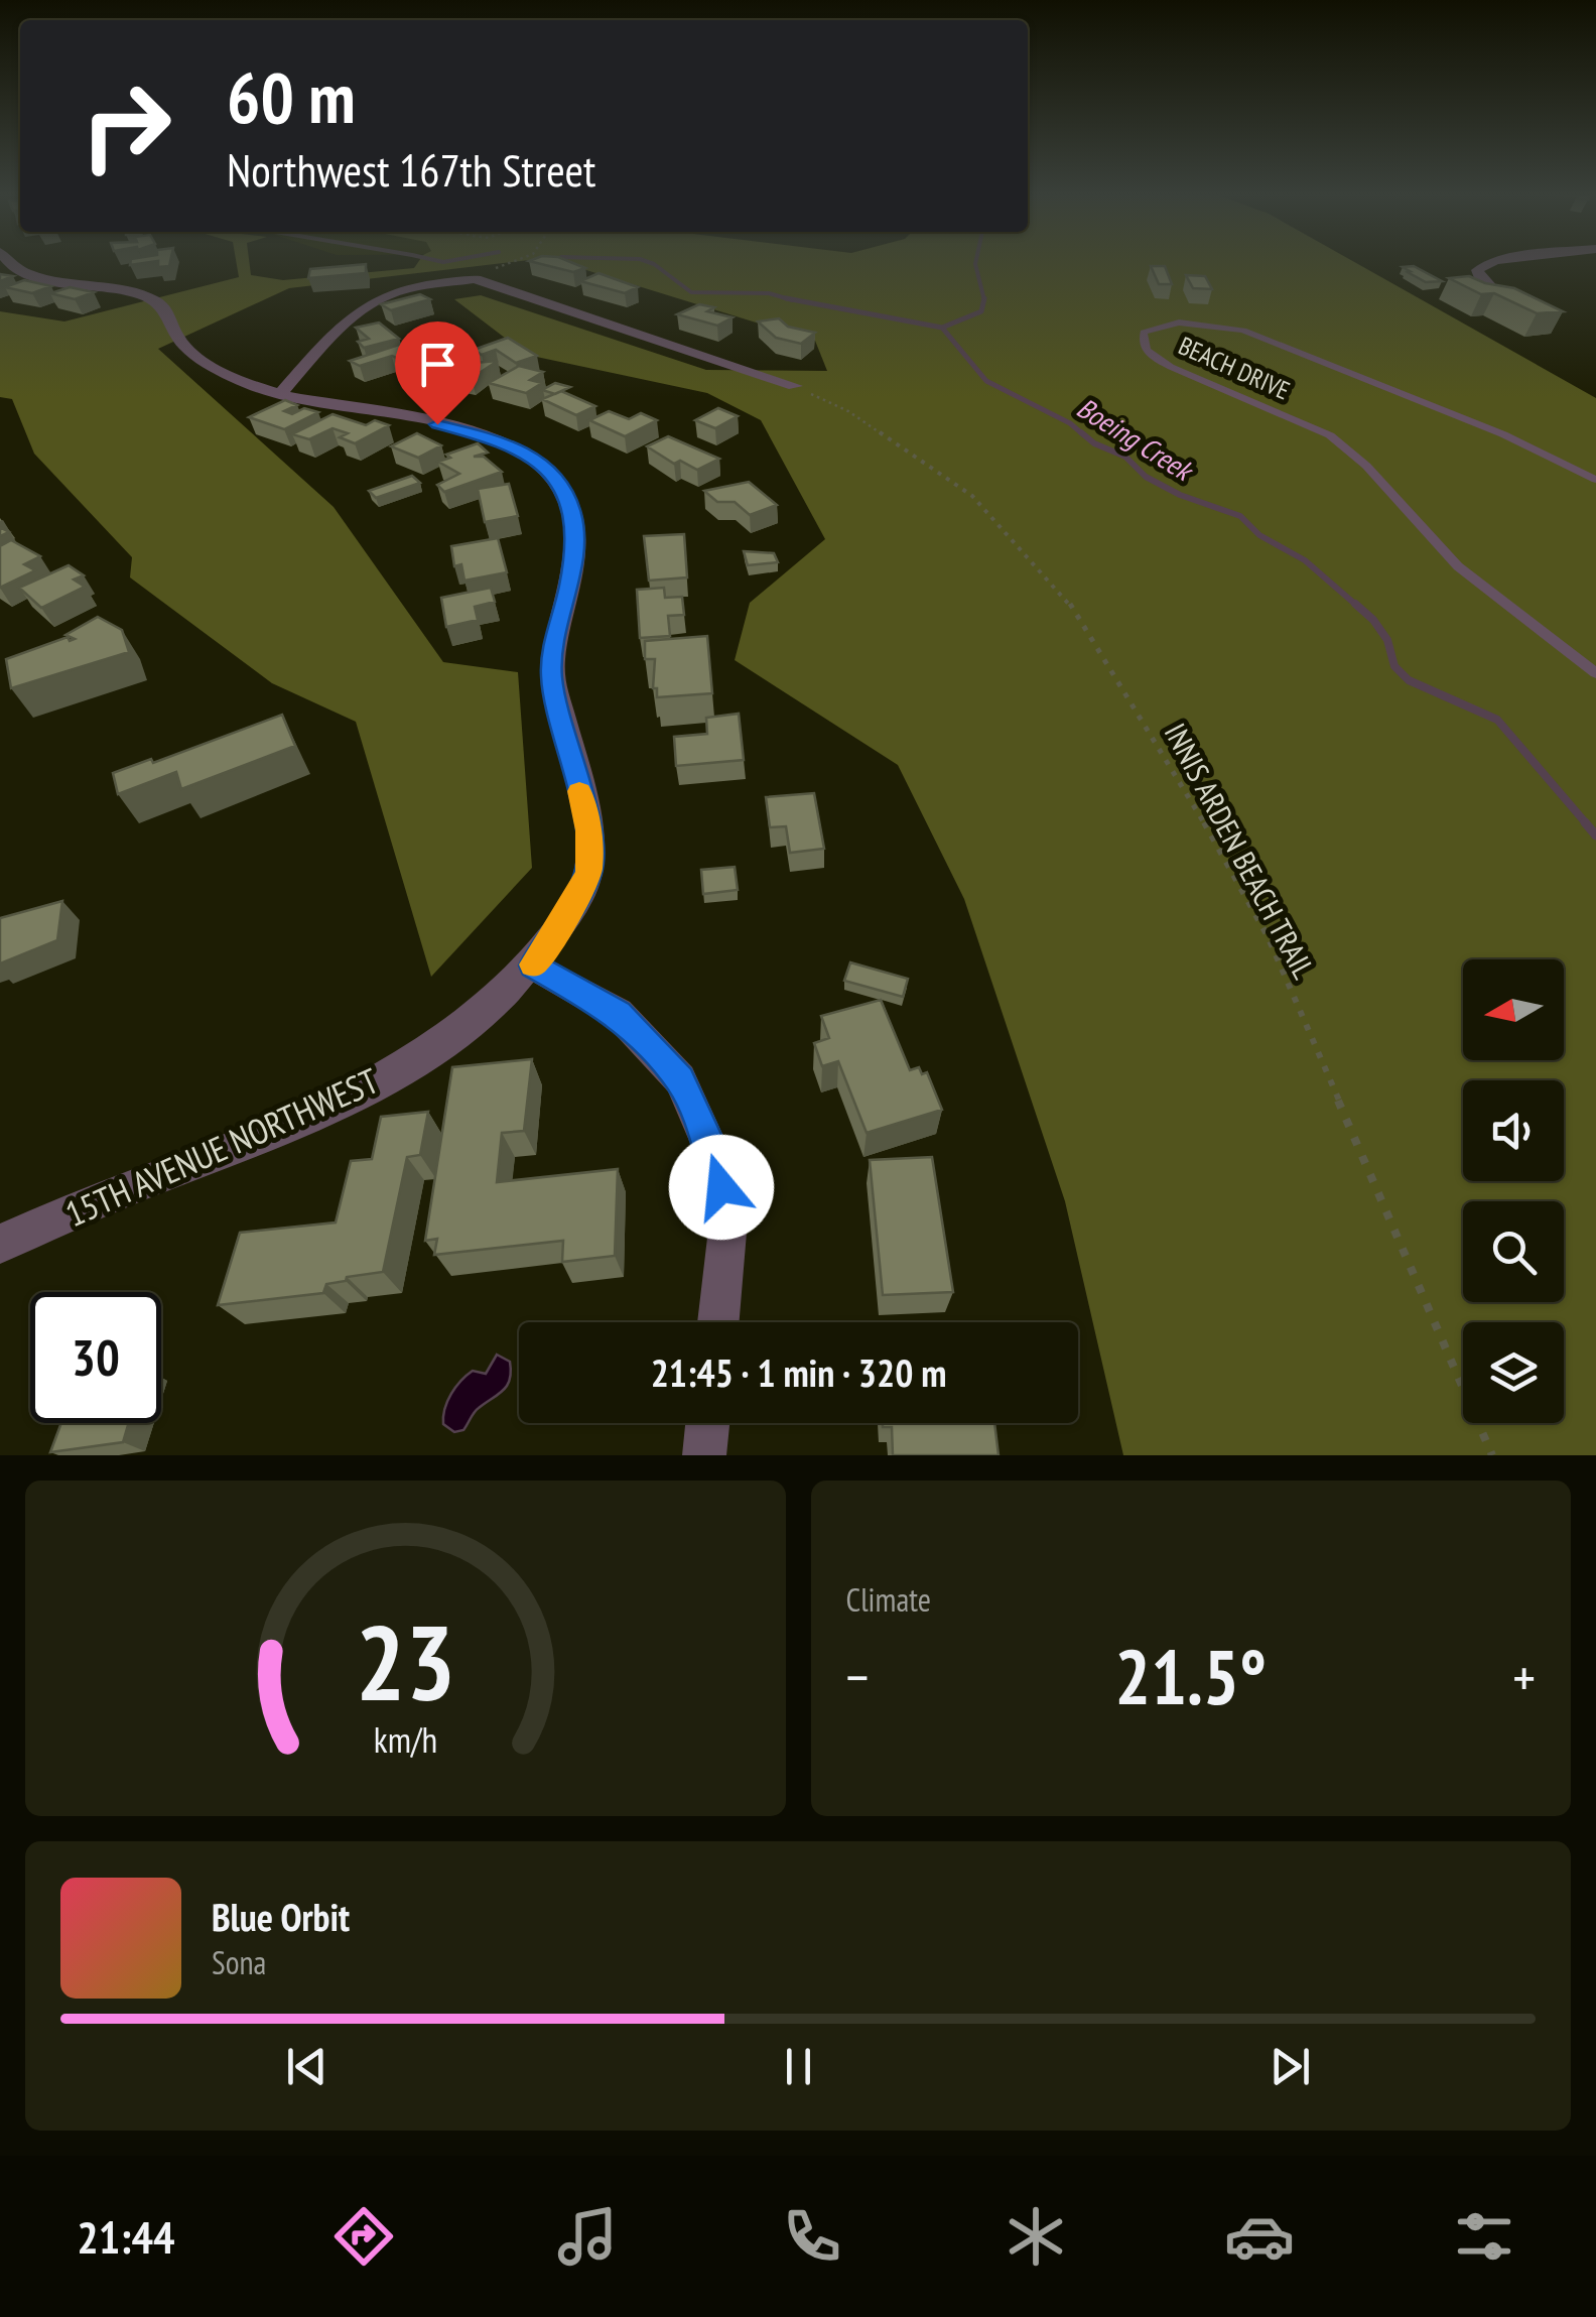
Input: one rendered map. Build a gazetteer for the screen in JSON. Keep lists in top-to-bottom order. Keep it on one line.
{"streets":{"street":["15TH AVENUE NORTHWEST"],"lane":["BEACH DRIVE"],"path":["INNIS ARDEN BEACH TRAIL"]},"water":["Boeing Creek"],"north":"left","page":{"turn":["60 m","Northwest 167th Street"],"limit":"30","trip":"21:45 · 1 min · 320 m","tile":"Climate","heat":["−","21.5°","+"],"song":["Blue Orbit","Sona"],"tabs":"21:44","gauge":["23","km/h"]}}
